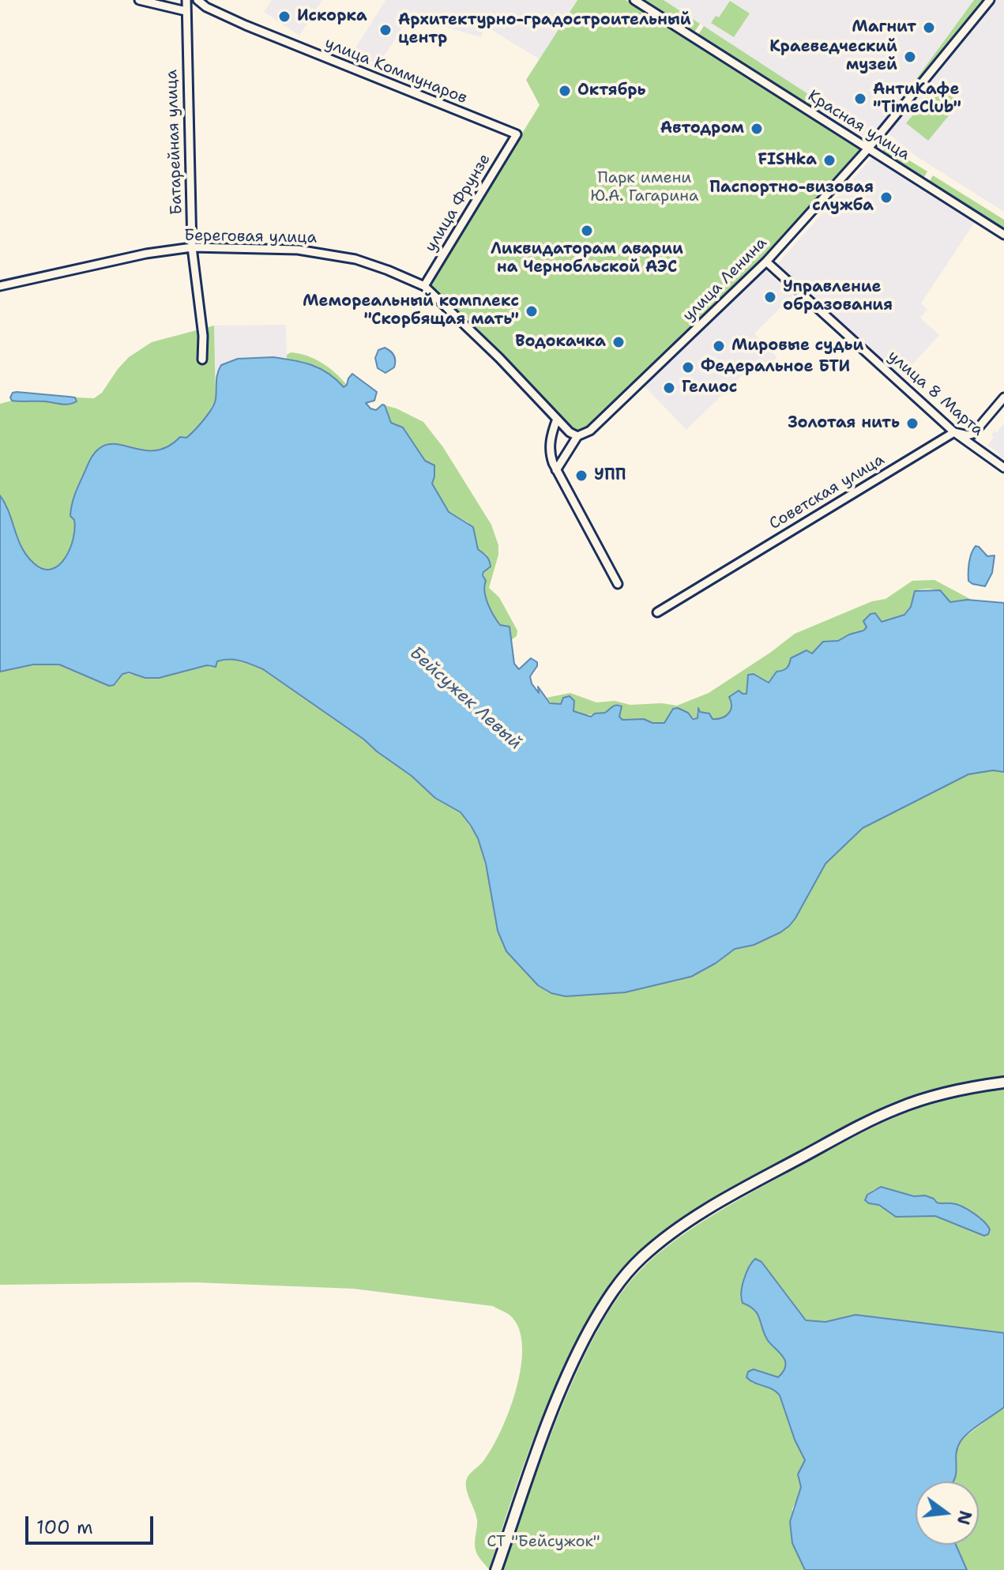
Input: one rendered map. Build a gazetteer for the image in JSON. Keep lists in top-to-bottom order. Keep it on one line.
{"streets":{"street":["улица Коммунаров","Красная улица","Батарейная улица","улица Фрунзе","Береговая улица","улица Ленина","улица 8 Марта","Советская улица"]},"crossings":[["улица Коммунаров","улица Фрунзе"],["Красная улица","улица Ленина"],["Батарейная улица","Береговая улица"],["улица Фрунзе","Береговая улица"],["Береговая улица","улица Ленина"],["улица Ленина","улица 8 Марта"],["улица 8 Марта","Советская улица"]],"water":["Бейсужек Левый"],"parks":["Парк имени Ю.А. Гагарина","СТ \"Бейсужок\""],"places":["Искорка","Магнит","Архитектурно-градостроительный центр","Краеведческий музей","Октябрь","АнтиКафе \"TimeClub\"","Автодром","FISHka","Паспортно-визовая служба","Ликвидаторам аварии на Чернобльской АЭС","Управление образования","Мемореальный комплекс \"Cкорбящая мать\"","Водокачка","Мировые судьи","Федеральное БТИ","Гелиос","Золотая нить","УПП"],"scale_bar":"100 m","north":"right"}
